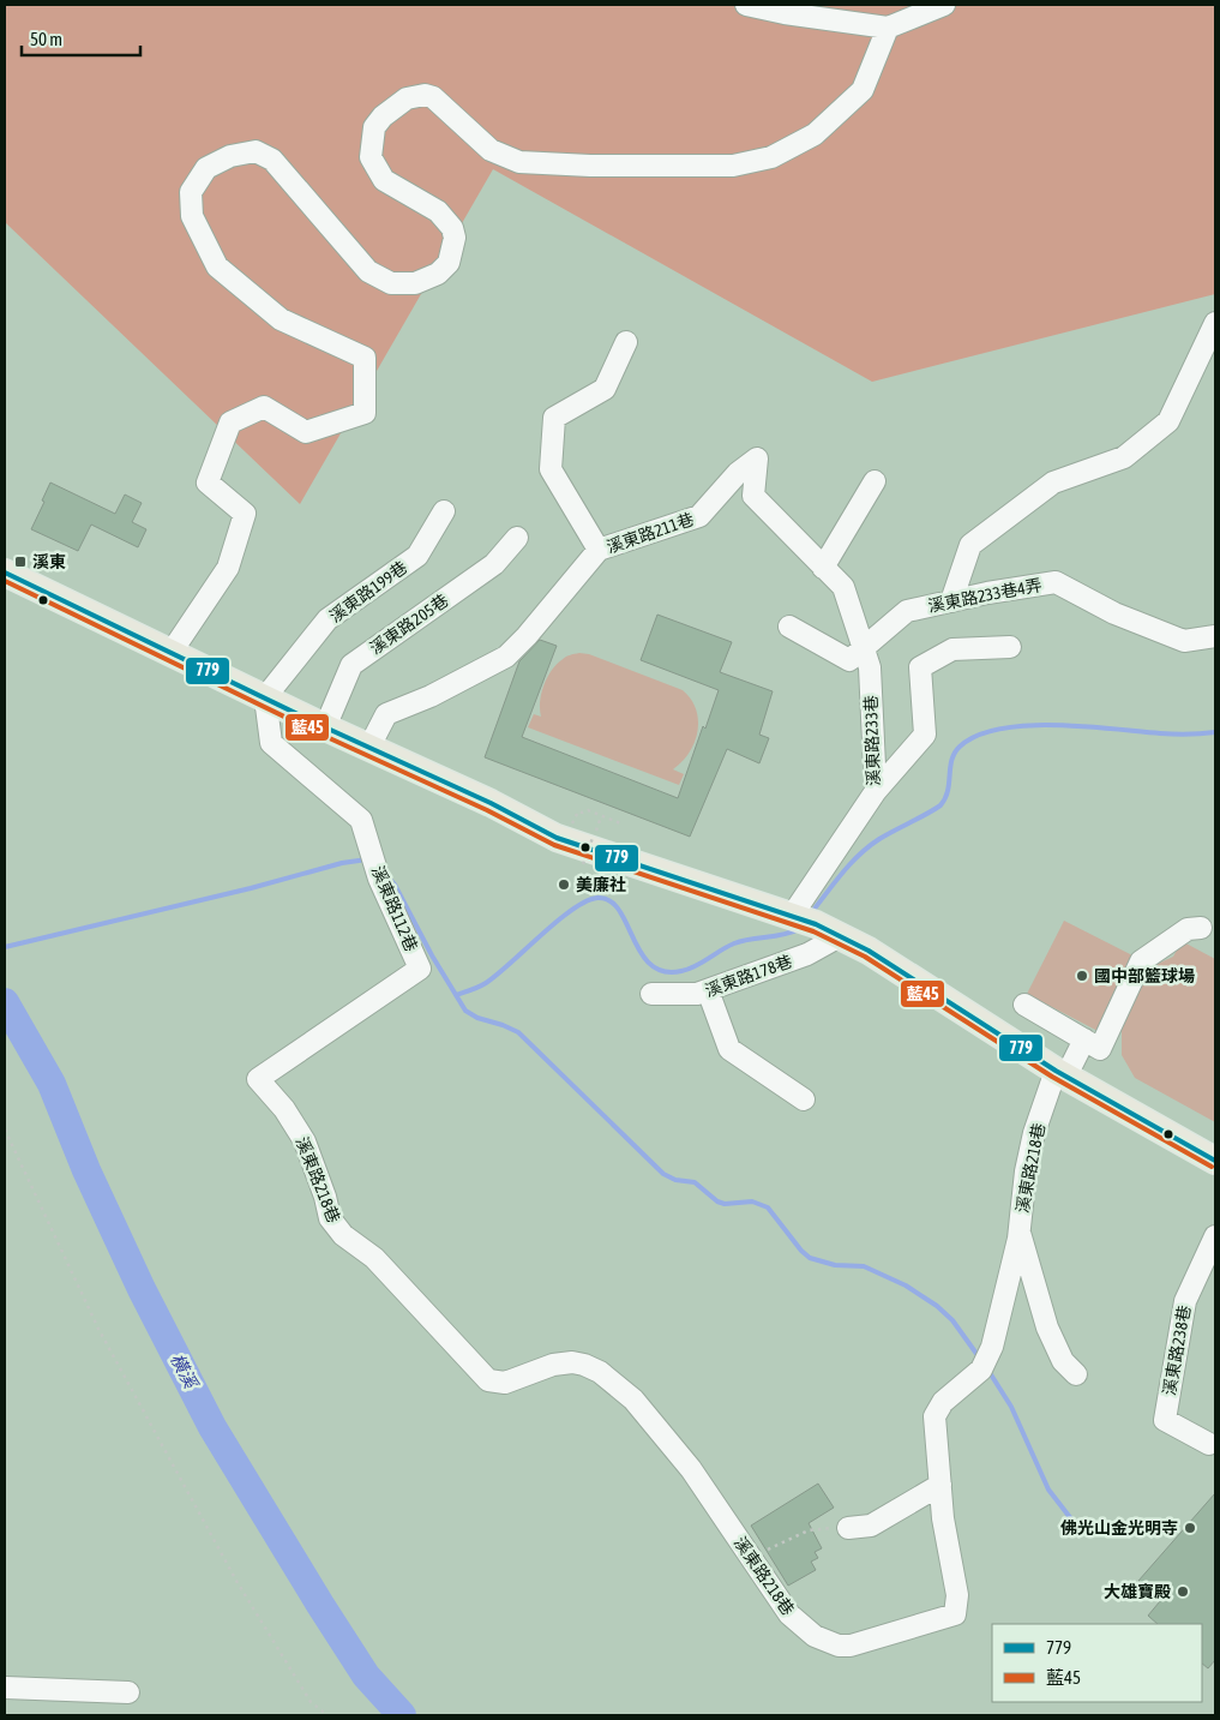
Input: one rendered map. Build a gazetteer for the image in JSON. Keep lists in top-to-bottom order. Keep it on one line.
{"streets":{"street":["溪東路211巷","溪東路199巷","溪東路233巷4弄","溪東路205巷","溪東路233巷","溪東路112巷","溪東路178巷","溪東路218巷","溪東路238巷"]},"crossings":[["溪東路211巷","溪東路233巷4弄"],["溪東路211巷","溪東路233巷"],["溪東路199巷","溪東路112巷"],["溪東路233巷4弄","溪東路233巷"],["溪東路112巷","溪東路218巷"]],"water":["橫溪"],"places":{"transit":["溪東"],"other":["美廉社","國中部籃球場","佛光山金光明寺","大雄寶殿"]},"lines":["transit line 779","transit line 藍45"],"legend":["779","藍45"],"scale_bar":"50 m"}
